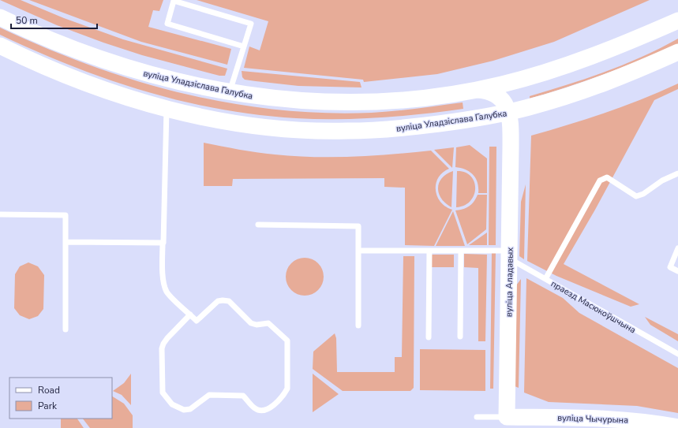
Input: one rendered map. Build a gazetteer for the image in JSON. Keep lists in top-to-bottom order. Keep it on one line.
{"streets":{"main road":["вуліца Уладзіслава Галубка","вуліца Аладавых","вуліца Чычурына"],"lane":["праезд Масюкоўшчына"]},"crossings":[["вуліца Уладзіслава Галубка","вуліца Аладавых"],["вуліца Аладавых","праезд Масюкоўшчына"],["вуліца Аладавых","вуліца Чычурына"]],"legend":["Road","Park"],"scale_bar":"50 m"}
